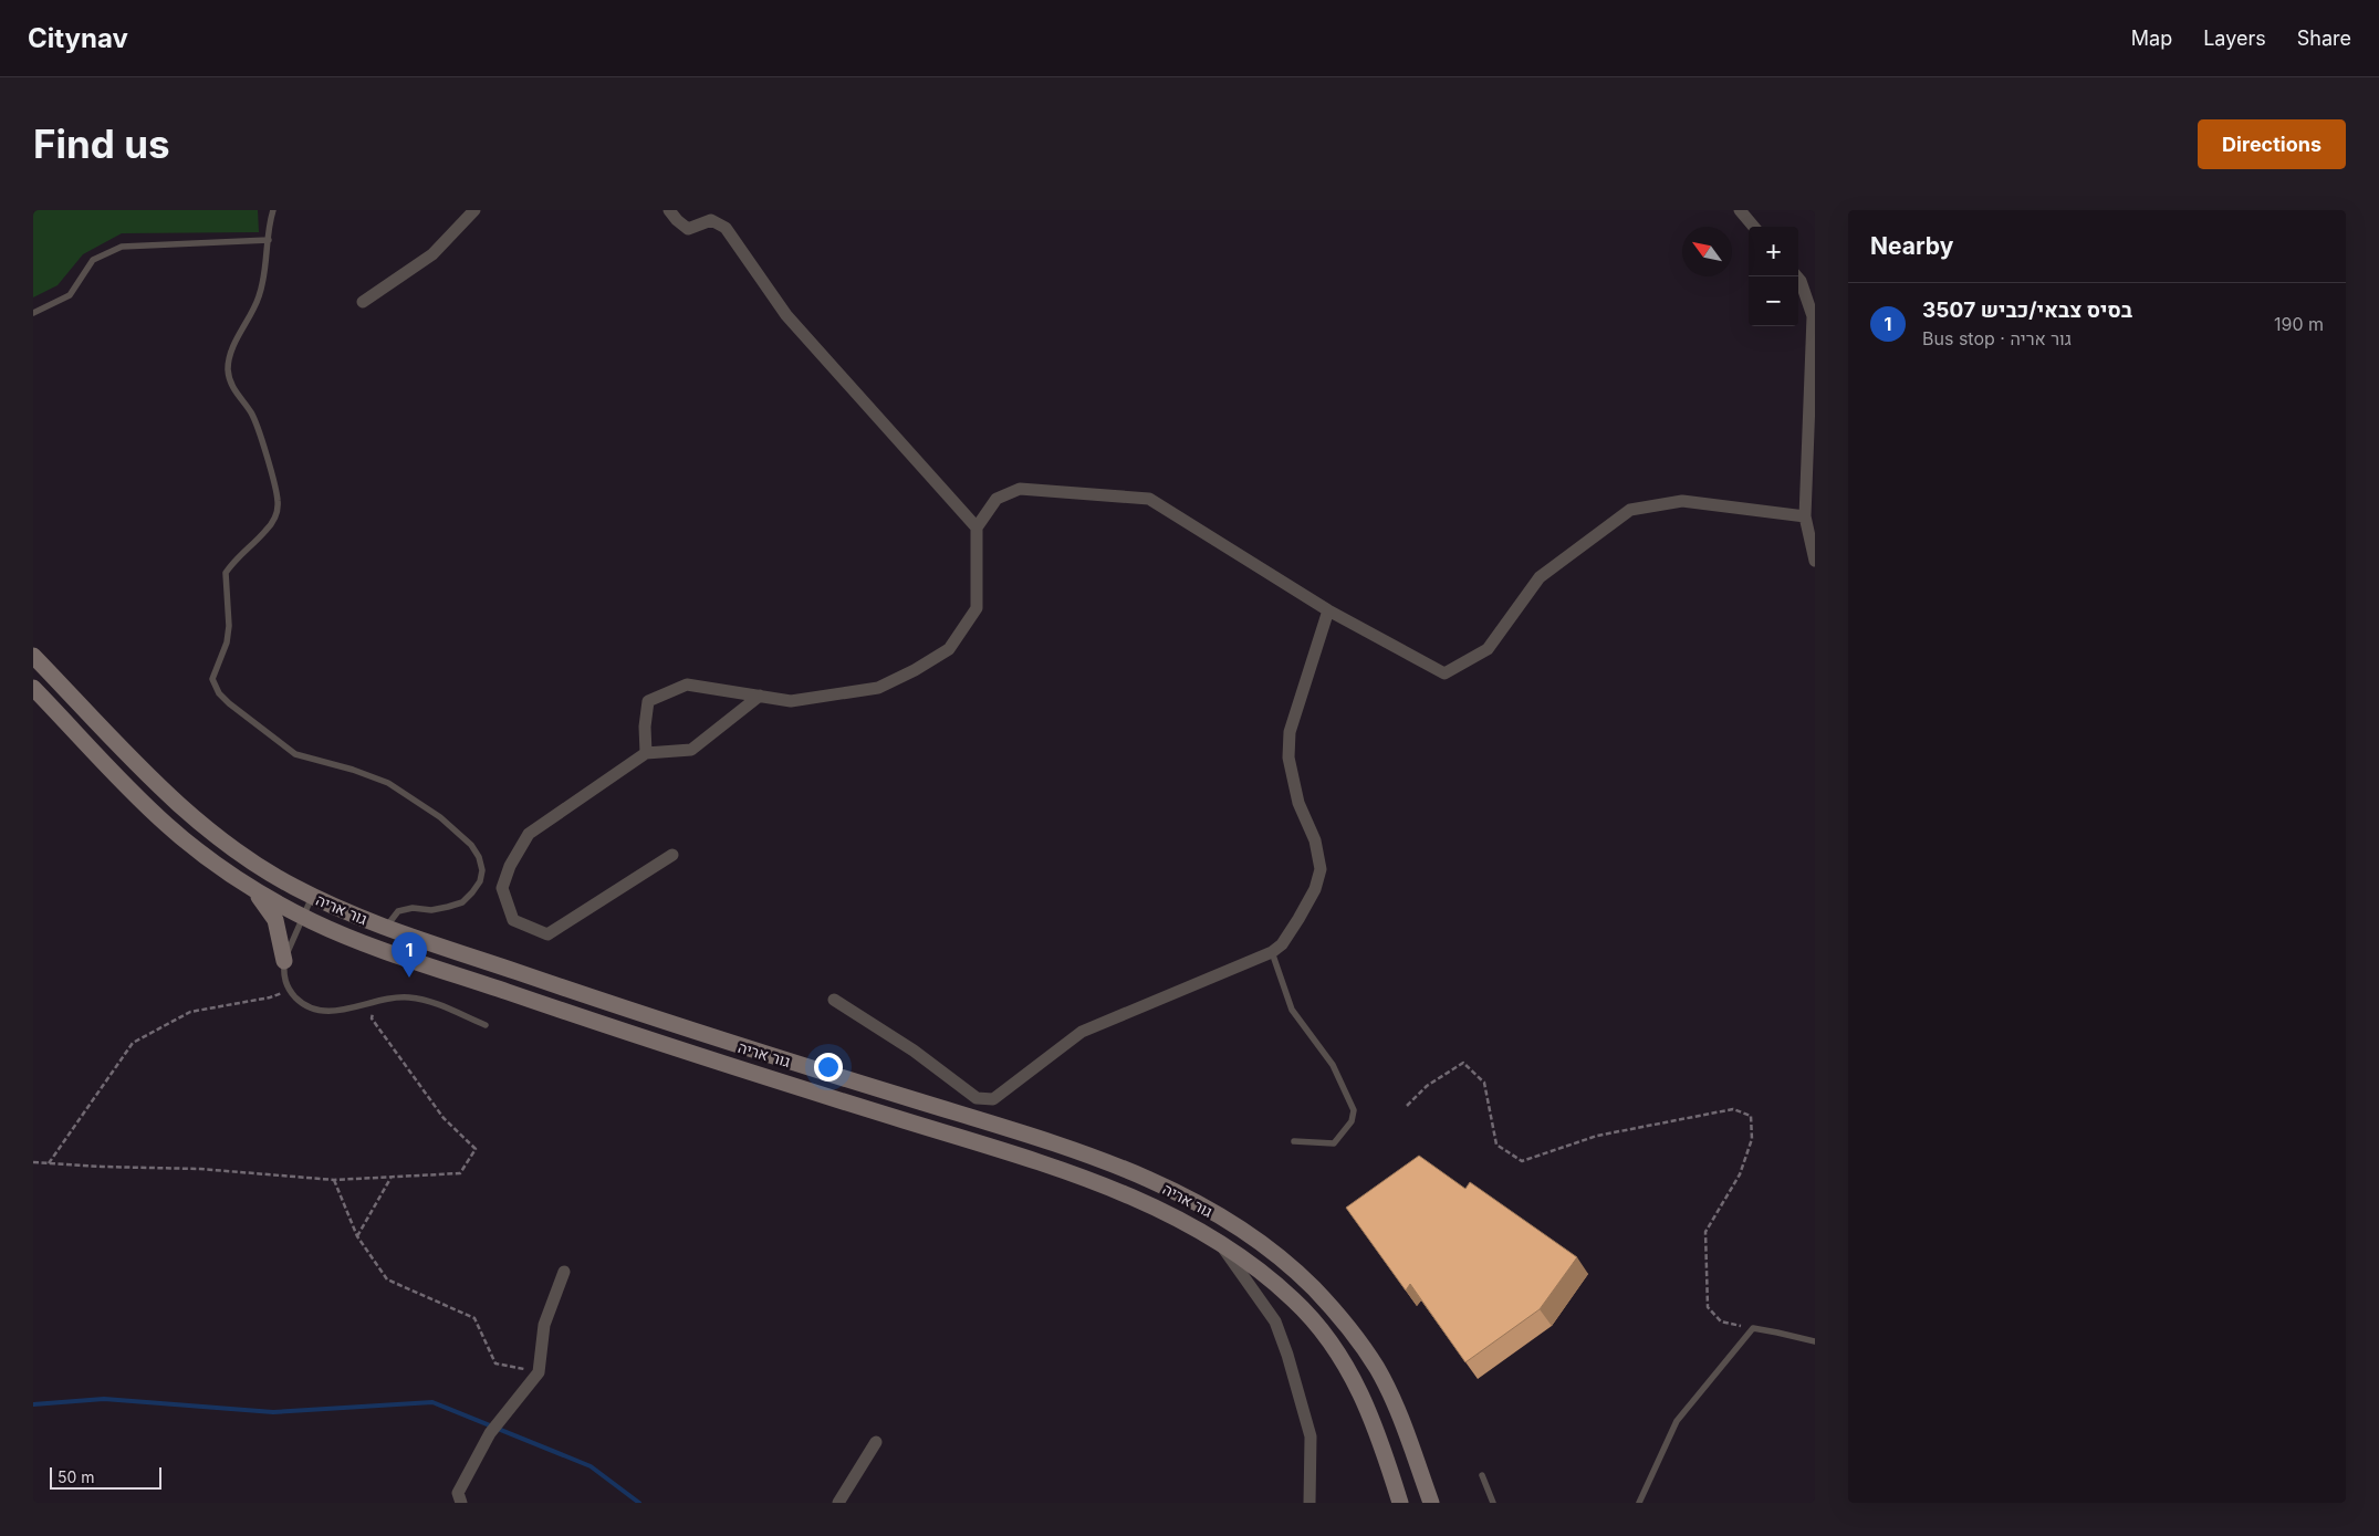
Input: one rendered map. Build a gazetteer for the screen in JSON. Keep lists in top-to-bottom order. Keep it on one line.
{"streets":{"main road":["גור אריה"]},"scale_bar":"50 m","north":"top left","page":{"header":"Citynav","nav":["Map","Layers","Share"],"buttons":"Directions","title":"Find us","heading":"Nearby","map_buttons":["+","−"],"list":[{"mark":"1","name":"בסיס צבאי/כביש 3507","note":"Bus stop · גור אריה","value":"190 m"}],"pins":"1","scale":"50 m"}}
